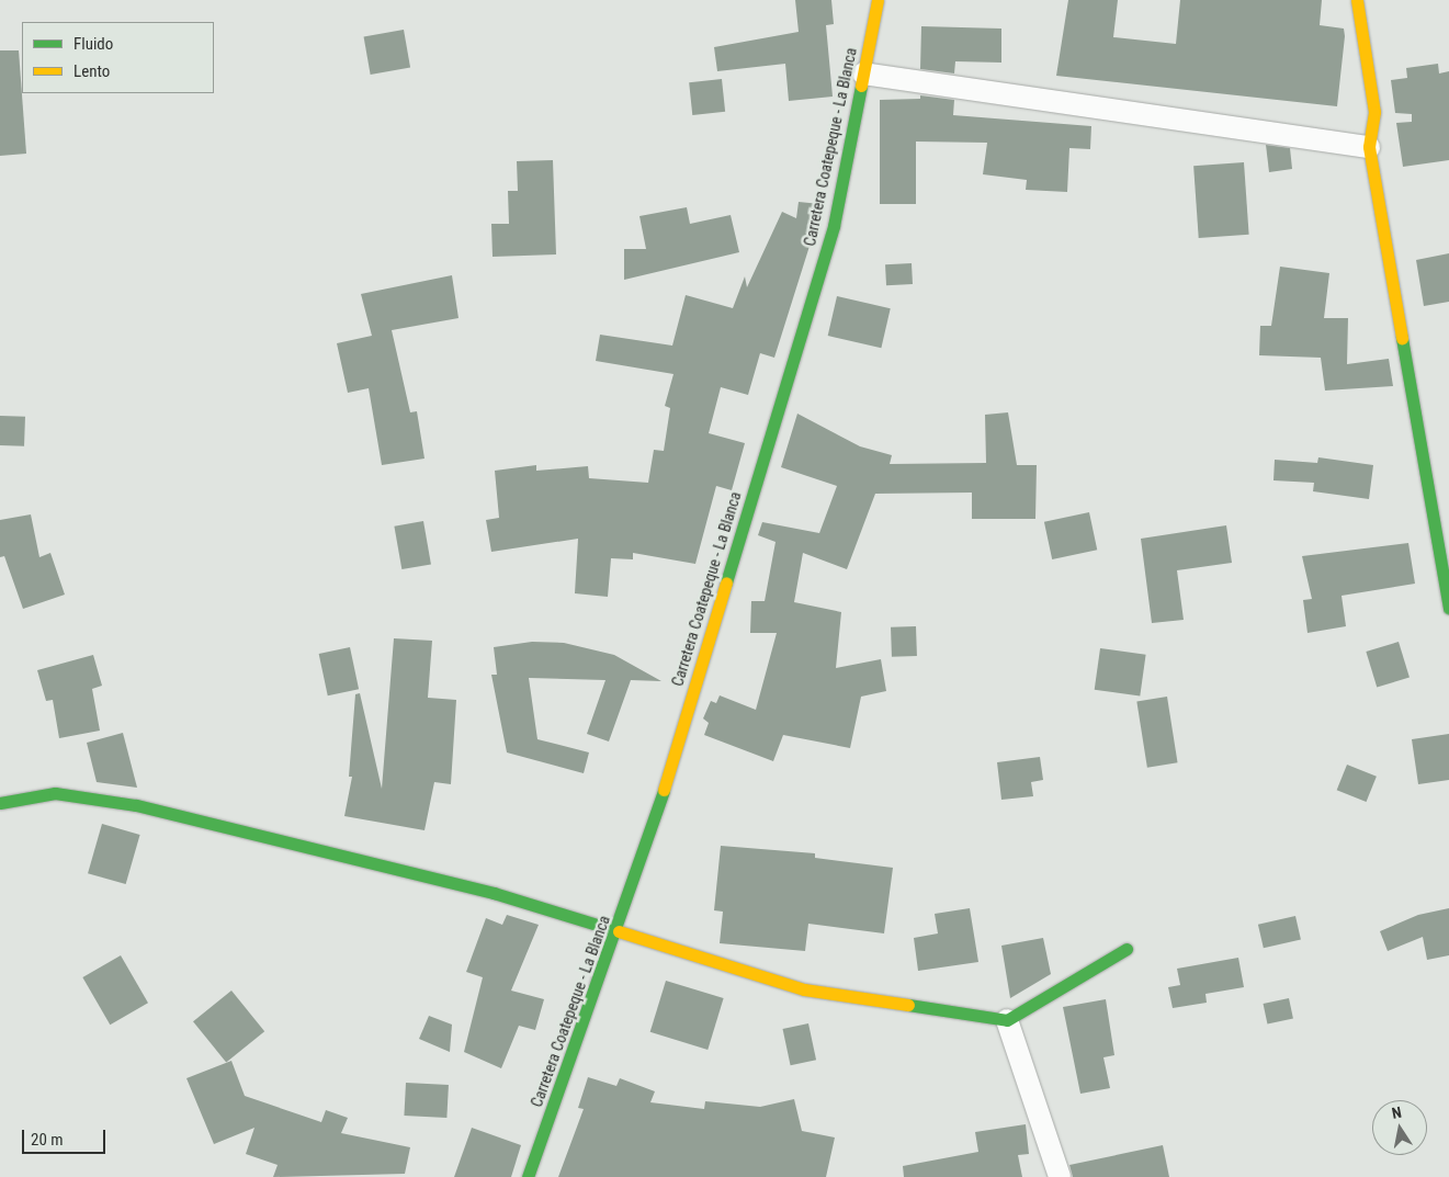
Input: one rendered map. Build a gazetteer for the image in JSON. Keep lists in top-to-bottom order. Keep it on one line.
{"streets":{"street":["Carretera Coatepeque - La Blanca"]},"legend":["Fluido","Lento"],"scale_bar":"20 m","north":"top"}
